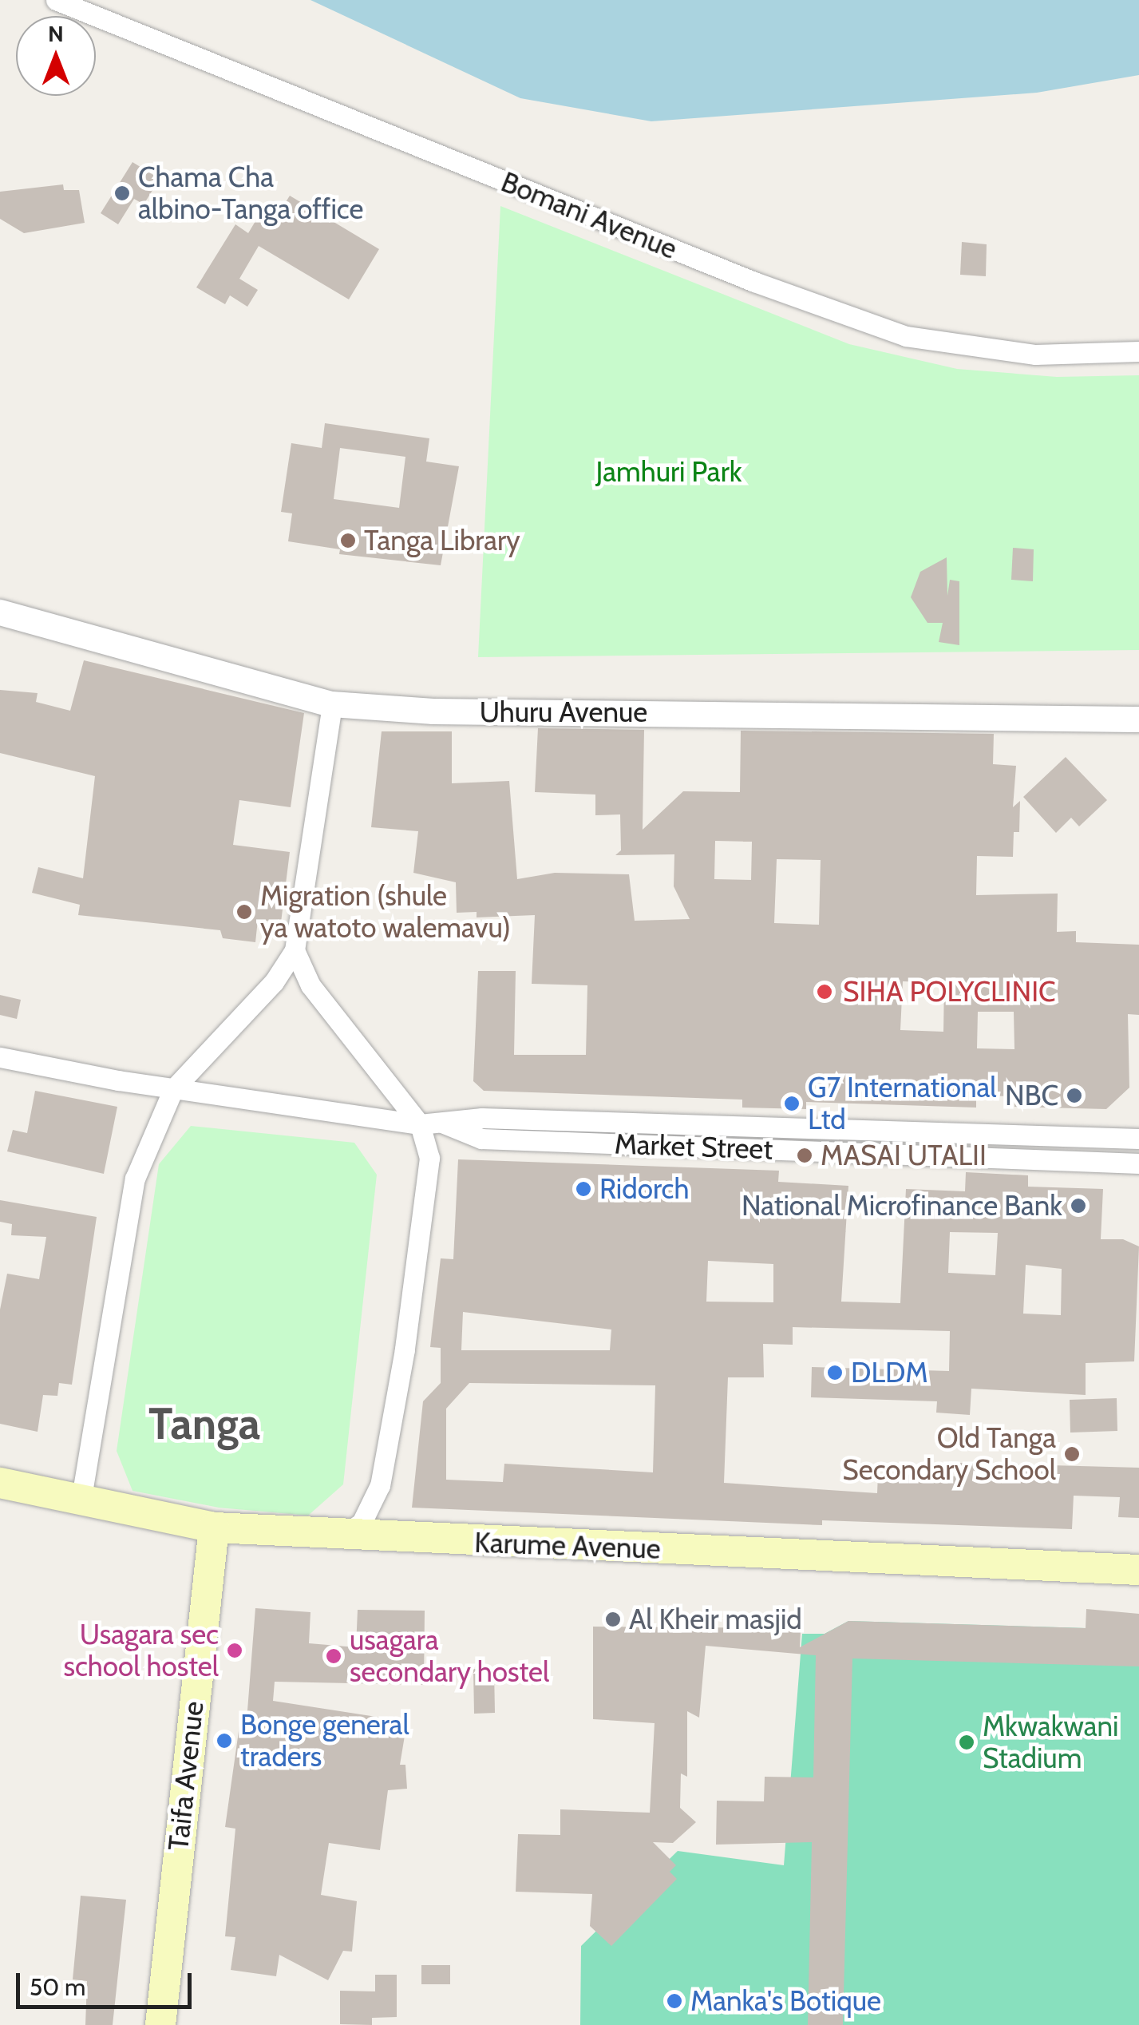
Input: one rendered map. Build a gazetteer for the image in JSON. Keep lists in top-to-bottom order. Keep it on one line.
{"streets":{"main road":["Karume Avenue","Taifa Avenue"],"street":["Bomani Avenue","Uhuru Avenue","Market Street"]},"crossings":[["Karume Avenue","Taifa Avenue"]],"districts":["Tanga"],"parks":["Jamhuri Park"],"places":["Chama Cha albino-Tanga office","Tanga Library","Migration (shule ya watoto walemavu)","SIHA POLYCLINIC","NBC","G7 International Ltd","MASAI UTALII","Ridorch","National Microfinance Bank","DLDM","Old Tanga Secondary School","Al Kheir masjid","Usagara sec school hostel","usagara secondary hostel","Bonge general traders","Mkwakwani Stadium","Manka's Botique"],"scale_bar":"50 m","north":"top"}
